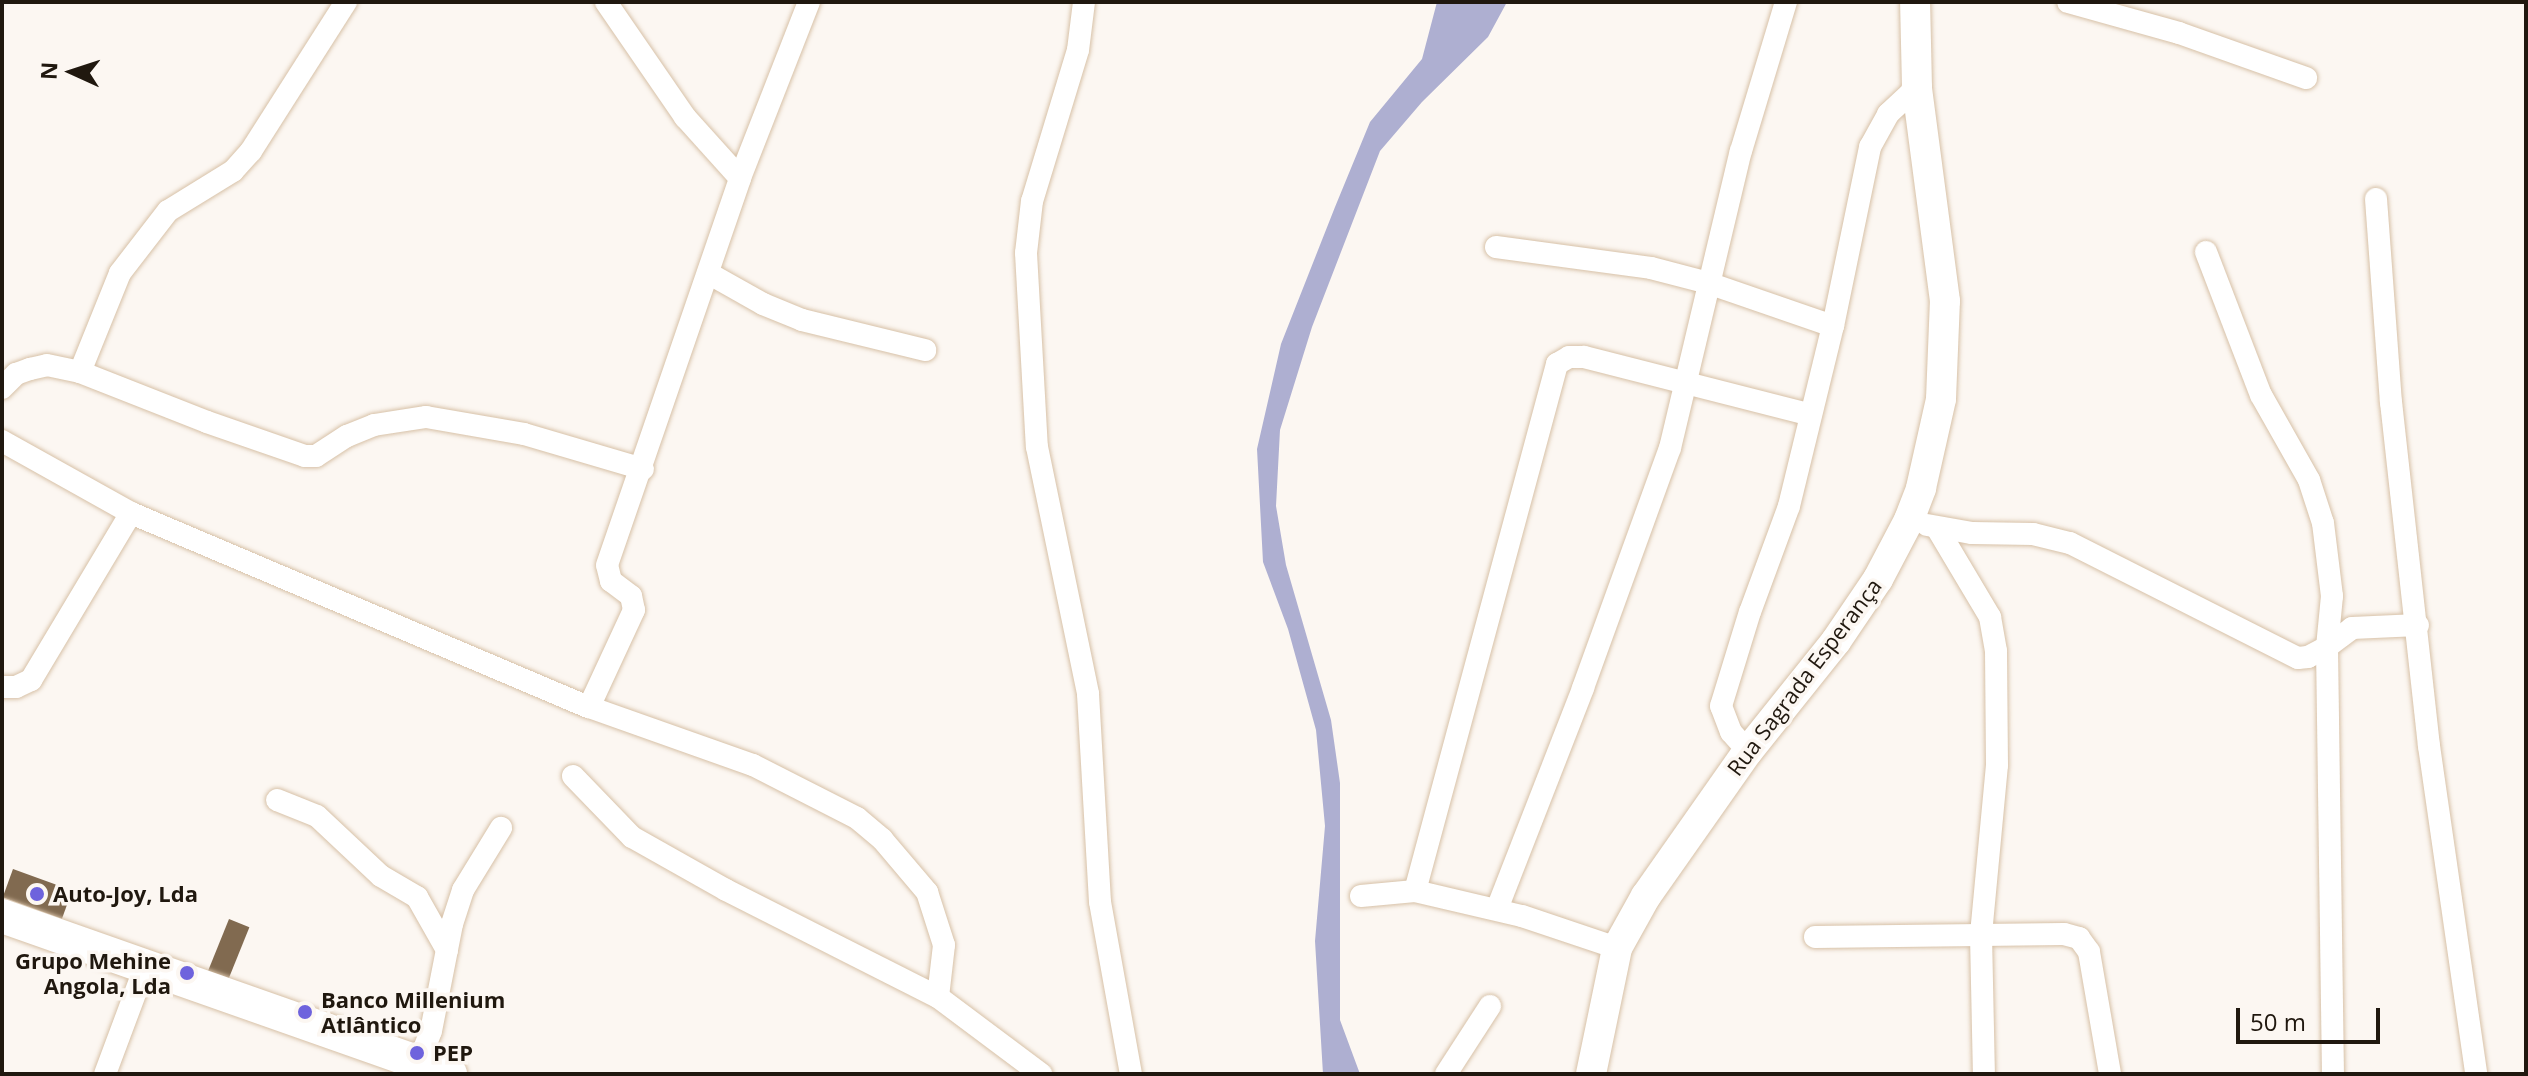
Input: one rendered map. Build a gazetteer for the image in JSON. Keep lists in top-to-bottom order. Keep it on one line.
{"streets":{"street":["Rua Sagrada Esperança"]},"places":["Auto-Joy, Lda","Grupo Mehine Angola, Lda","Banco Millenium Atlântico","PEP"],"scale_bar":"50 m","north":"left"}
